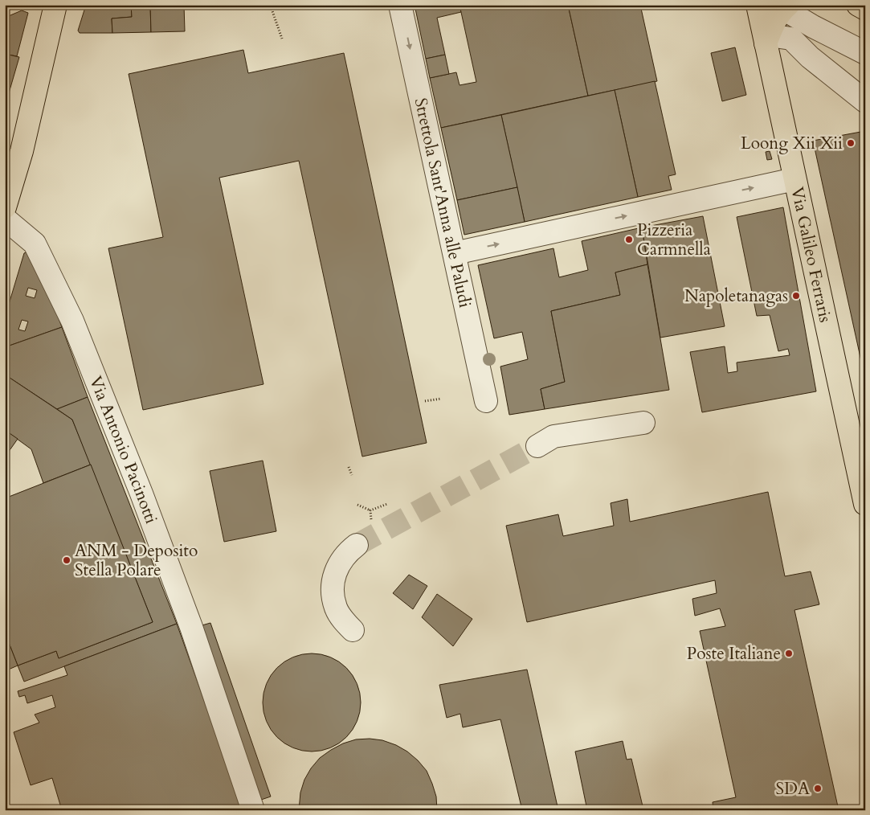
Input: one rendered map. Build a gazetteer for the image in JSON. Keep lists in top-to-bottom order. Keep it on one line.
{"streets":{"main road":["Via Galileo Ferraris"],"street":["Strettola Sant'Anna alle Paludi","Via Antonio Pacinotti"]},"one_way":["Strettola Sant'Anna alle Paludi"],"places":["Loong Xii Xii","Pizzeria Carmnella","Napoletanagas","ANM - Deposito Stella Polare","Poste Italiane","SDA"]}
